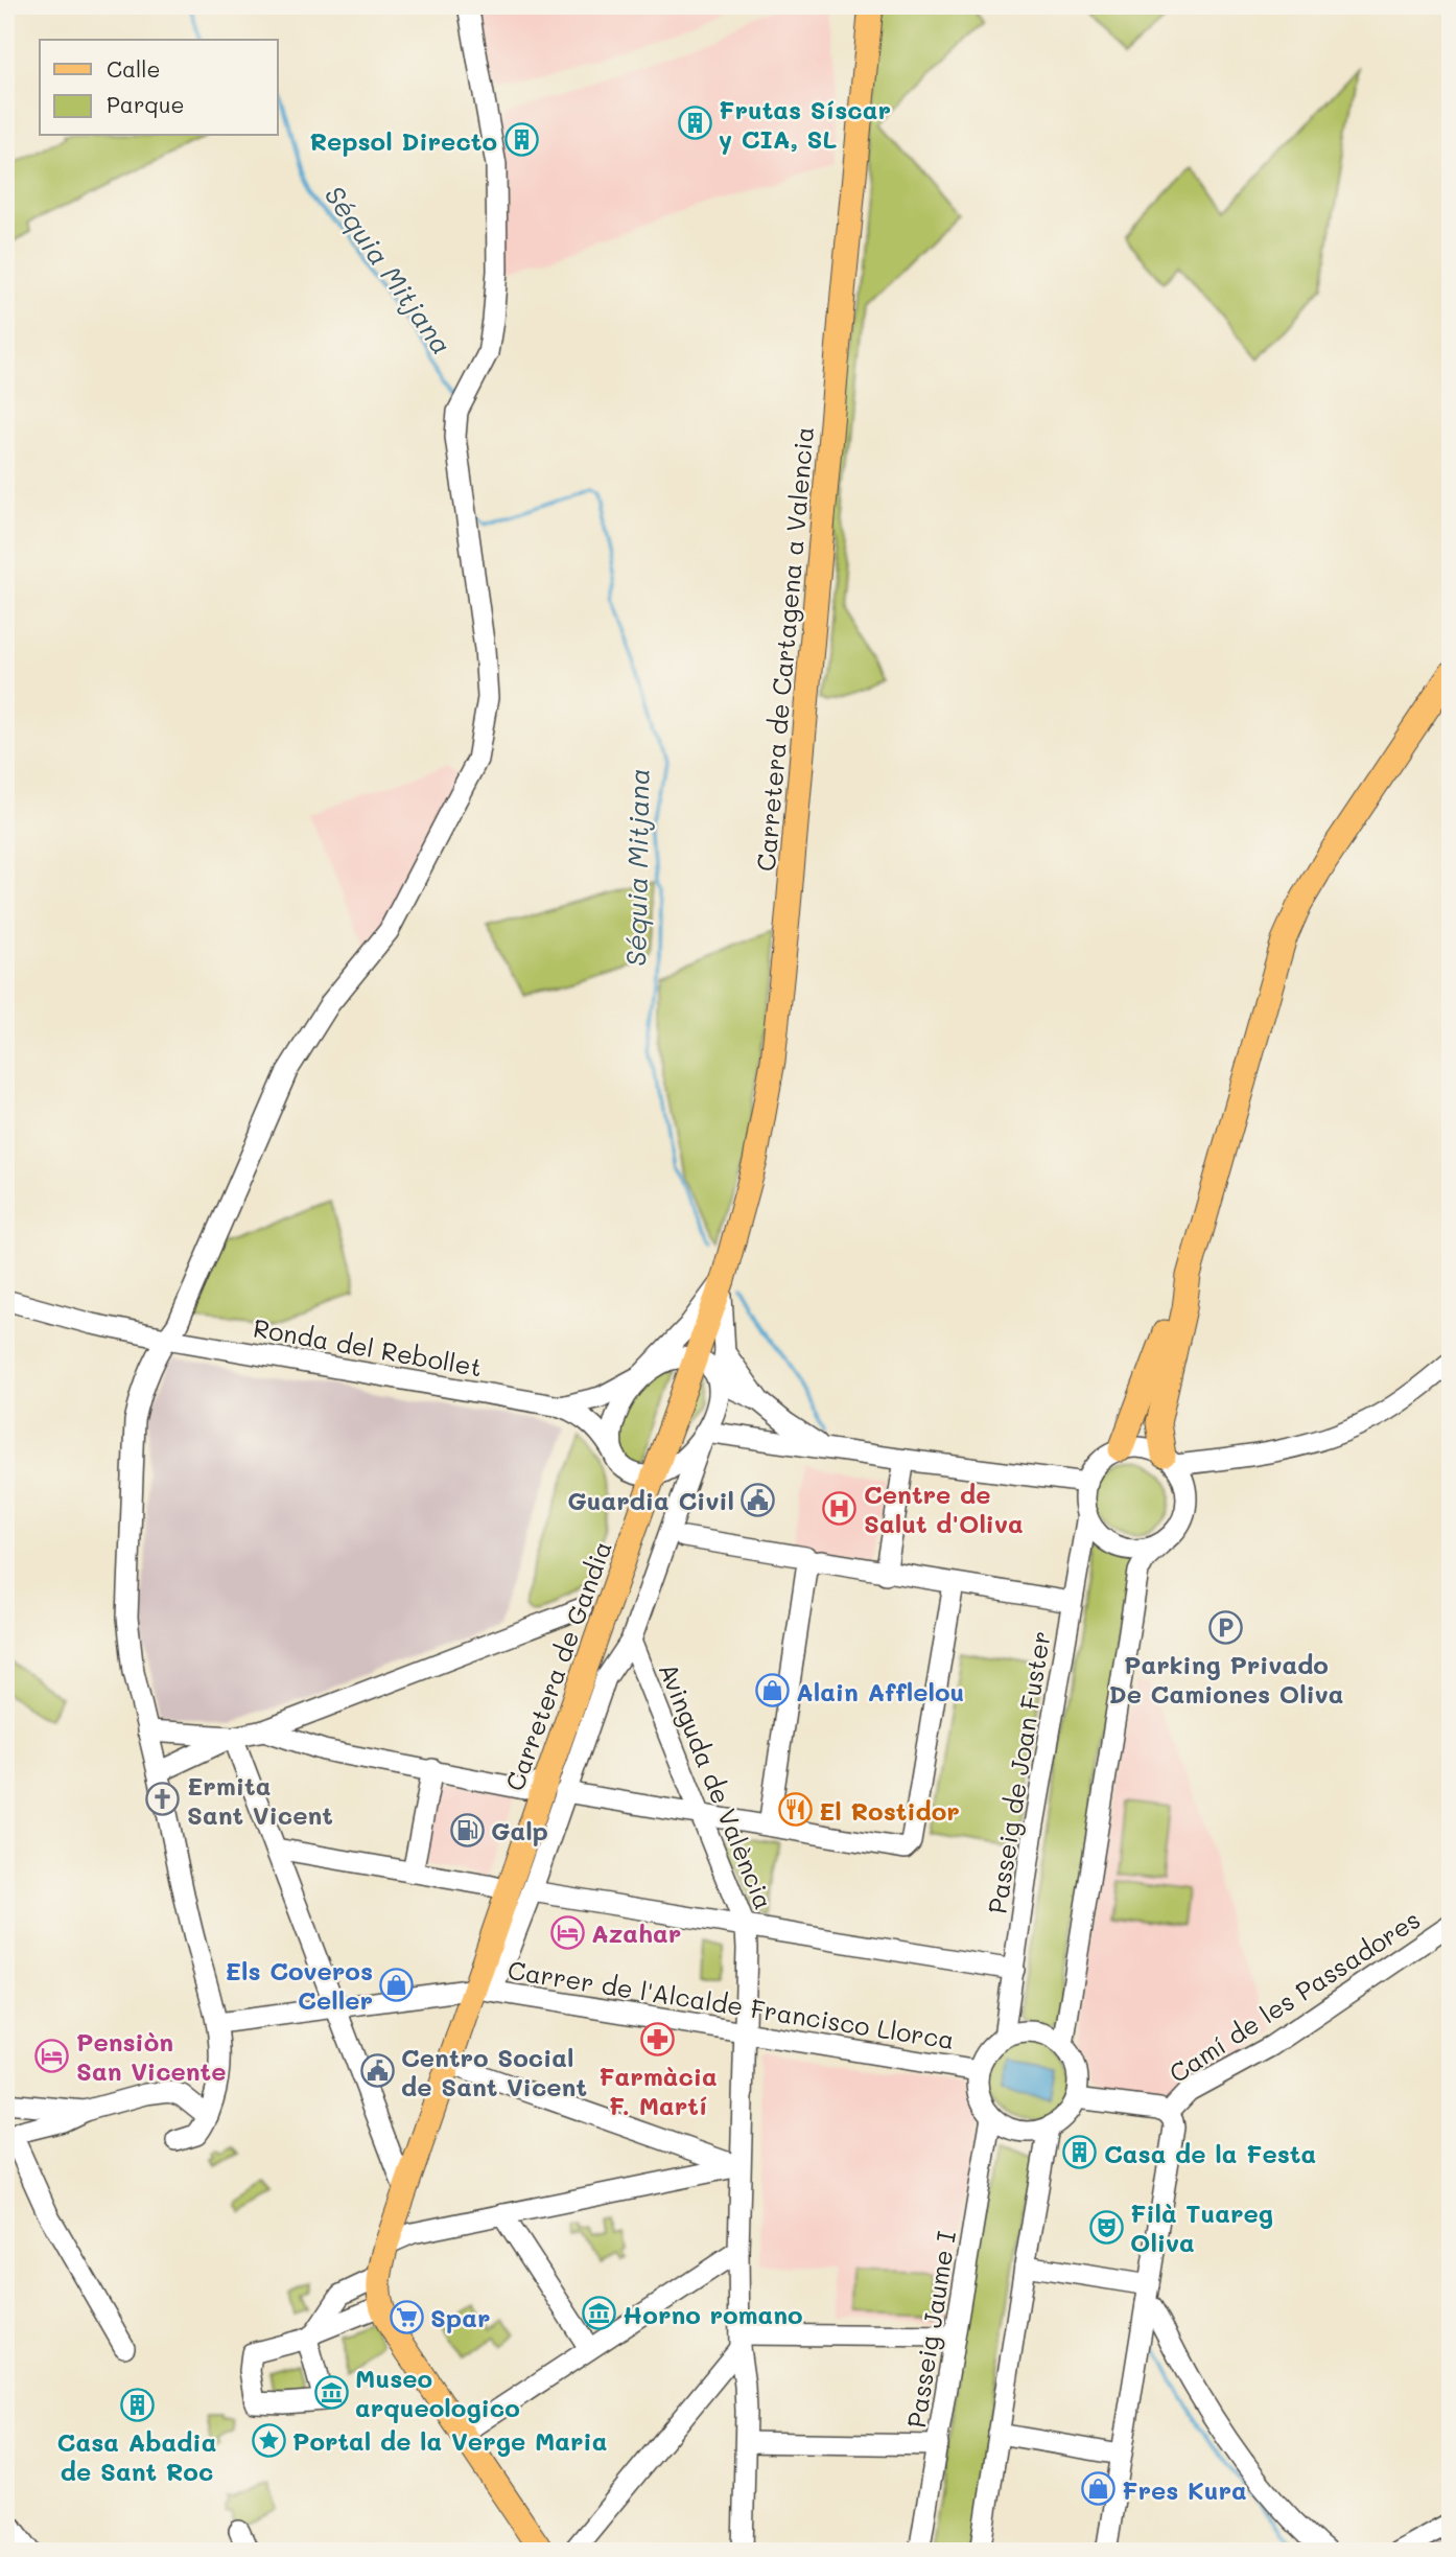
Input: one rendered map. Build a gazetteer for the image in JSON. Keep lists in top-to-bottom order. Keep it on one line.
{"streets":{"main road":["Carretera de Cartagena a Valencia","Carretera de Gandia"],"street":["Ronda del Rebollet","Passeig de Joan Fuster","Avinguda de València","Camí de les Passadores","Carrer de l'Alcalde Francisco Llorca","Passeig Jaume I"]},"crossings":[["Carretera de Cartagena a Valencia","Carretera de Gandia"],["Ronda del Rebollet","Carretera de Gandia"],["Carretera de Gandia","Avinguda de València"],["Carretera de Gandia","Carrer de l'Alcalde Francisco Llorca"],["Passeig de Joan Fuster","Carrer de l'Alcalde Francisco Llorca"],["Passeig de Joan Fuster","Passeig Jaume I"],["Avinguda de València","Carrer de l'Alcalde Francisco Llorca"],["Carrer de l'Alcalde Francisco Llorca","Passeig Jaume I"]],"water":["Séquia Mitjana"],"places":{"building":["Frutas Síscar y CIA, SL","Repsol Directo","Casa de la Festa","Casa Abadia de Sant Roc"],"public building":["Guardia Civil","Centro Social de Sant Vicent"],"hospital":["Centre de Salut d'Oliva"],"parking":["Parking Privado De Camiones Oliva"],"shop":["Alain Afflelou","Els Coveros Celler","Fres Kura"],"church":["Ermita Sant Vicent"],"restaurant":["El Rostidor"],"fuel station":["Galp"],"hotel":["Azahar","Pensiòn San Vicente"],"pharmacy":["Farmàcia F. Martí"],"theatre":["Filà Tuareg Oliva"],"museum":["Horno romano","Museo arqueologico"],"supermarket":["Spar"],"place":["Portal de la Verge Maria"]},"legend":["Calle","Parque"]}
